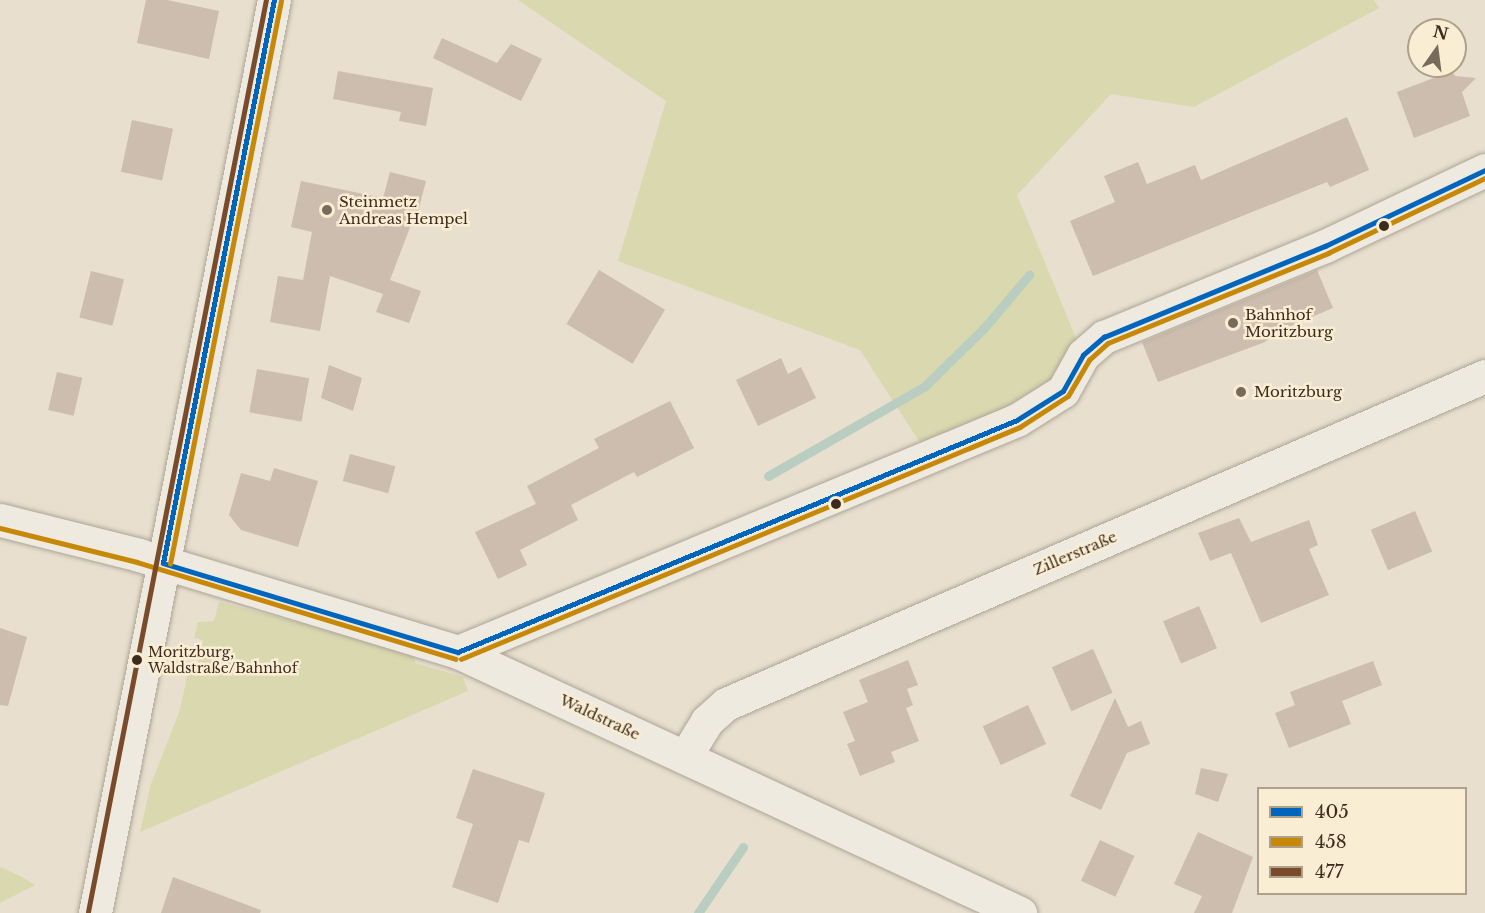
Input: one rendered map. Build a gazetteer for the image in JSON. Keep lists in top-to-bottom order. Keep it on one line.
{"streets":{"street":["Zillerstraße","Waldstraße"]},"crossings":[["Zillerstraße","Waldstraße"]],"places":["Steinmetz Andreas Hempel","Bahnhof Moritzburg","Moritzburg","Moritzburg, Waldstraße/Bahnhof"],"lines":["transit line 405","transit line 477","transit line 458"],"legend":["405","458","477"],"north":"top"}
